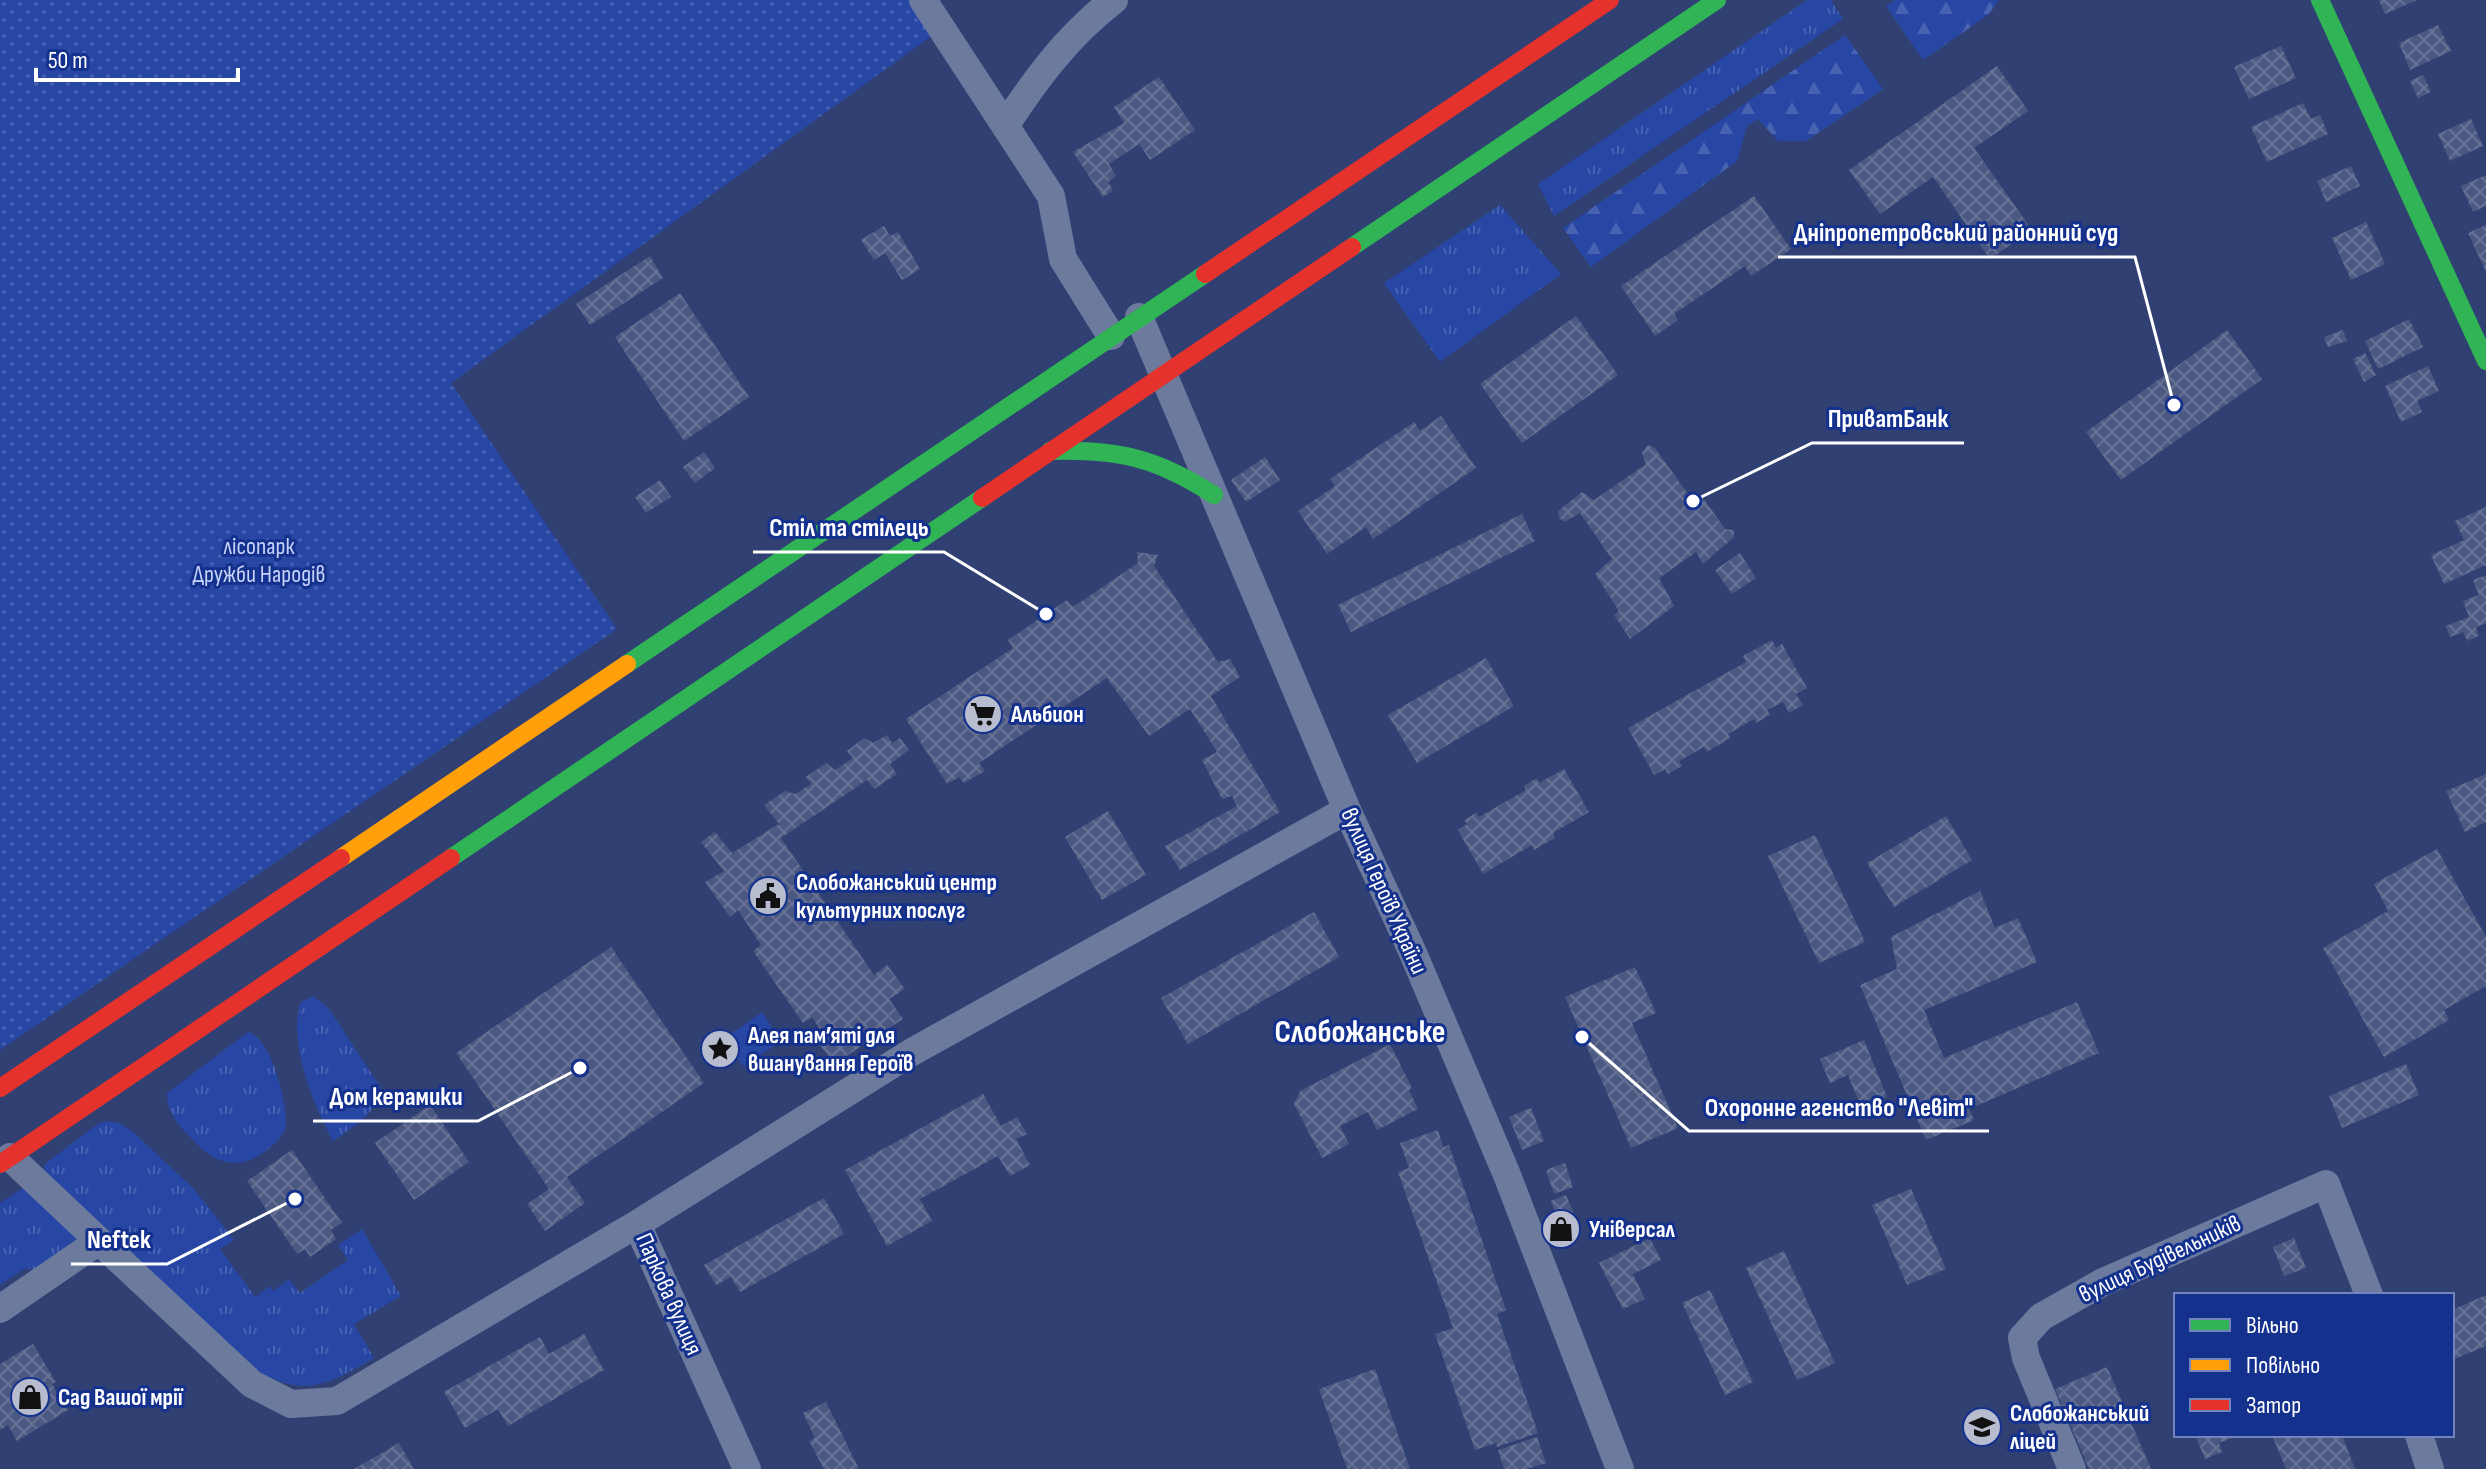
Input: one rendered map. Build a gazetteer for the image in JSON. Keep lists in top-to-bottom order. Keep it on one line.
{"streets":{"street":["вулиця Героїв України","вулиця Будівельників","Паркова вулиця"]},"districts":["Слобожанське"],"parks":["лісопарк Дружби Народів"],"places":{"other":["Дніпропетровський районний суд","ПриватБанк","Стіл та стілець","Охоронне агенство \"Левіт\"","Дом керамики","Neftek"],"supermarket":["Альбион"],"public building":["Слобожанський центр культурних послуг"],"place":["Алея пам’яті для вшанування Героїв"],"shop":["Універсал","Сад Вашої мрії"],"school or university":["Слобожанський ліцей"]},"legend":["Вільно","Повільно","Затор"],"scale_bar":"50 m"}
